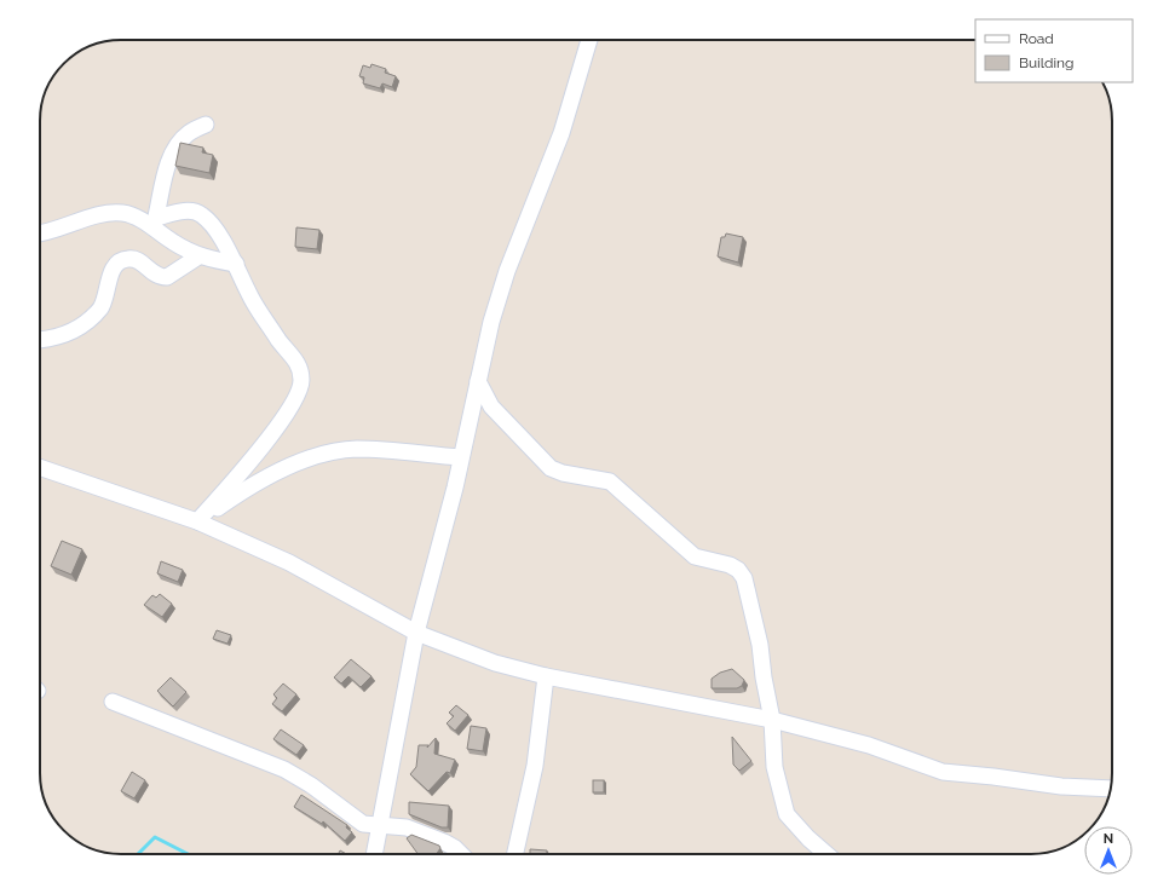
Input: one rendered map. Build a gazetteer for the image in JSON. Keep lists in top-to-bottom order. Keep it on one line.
{"legend":["Road","Building"],"north":"top"}
